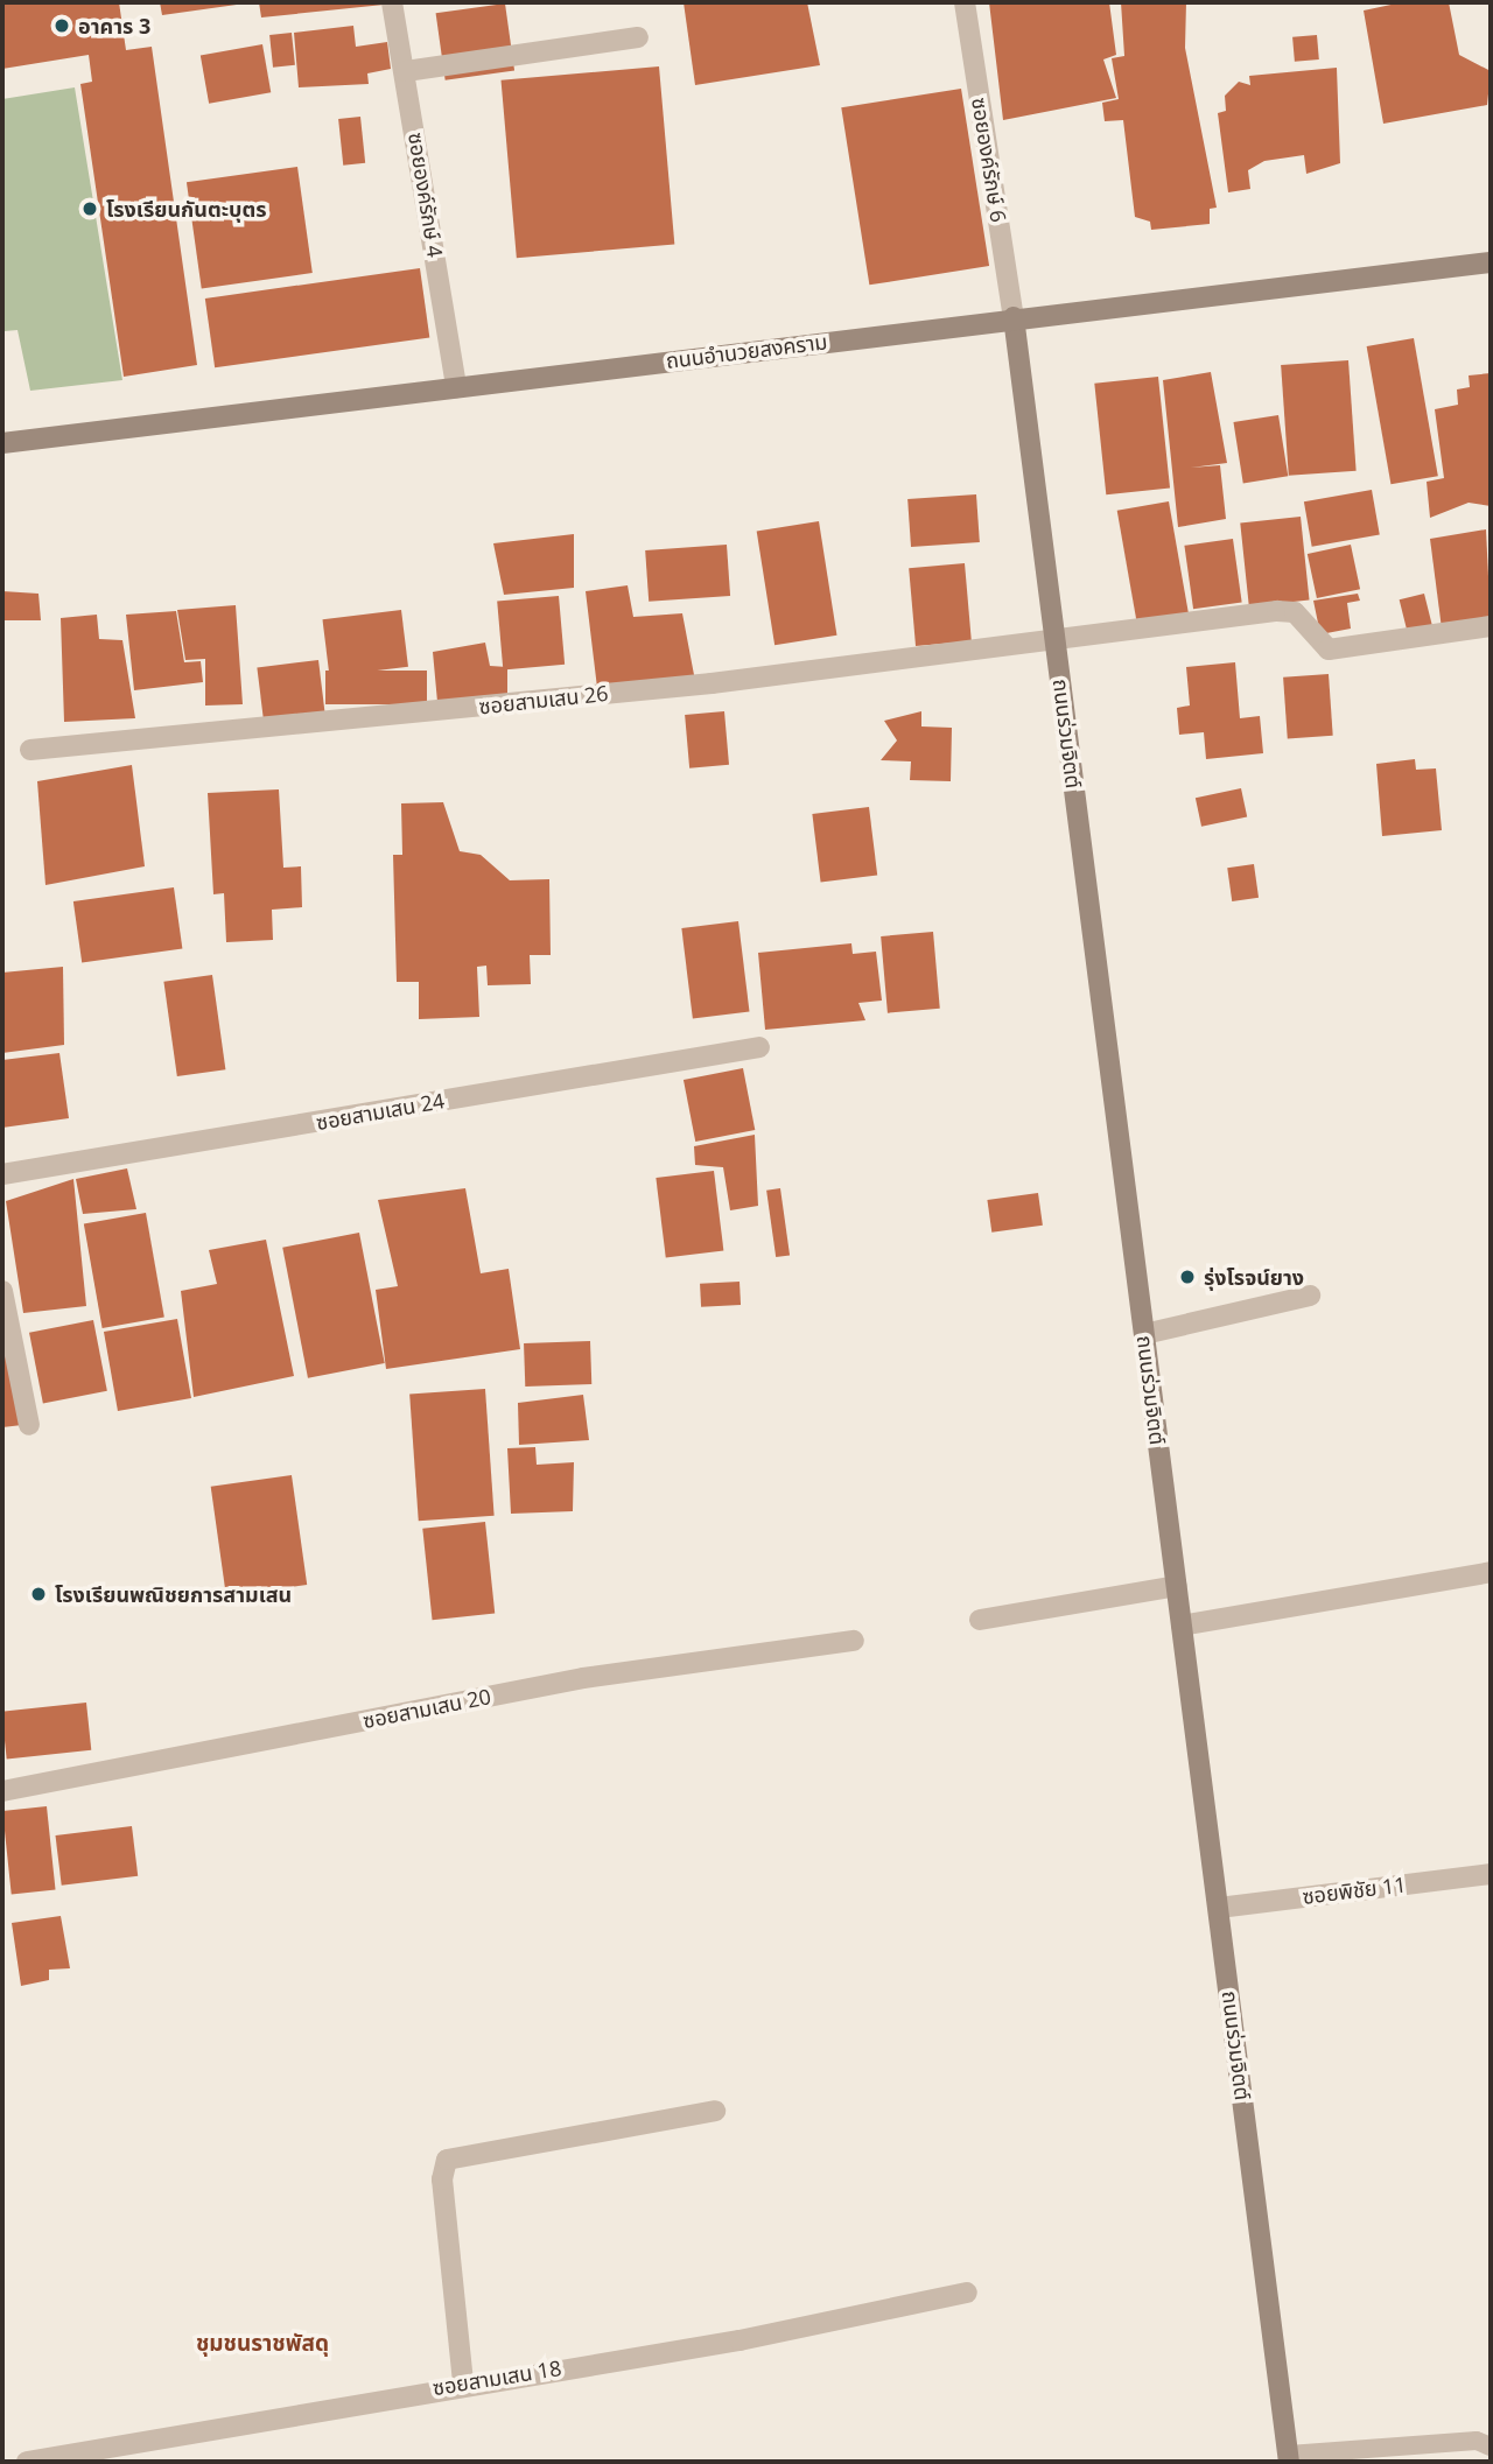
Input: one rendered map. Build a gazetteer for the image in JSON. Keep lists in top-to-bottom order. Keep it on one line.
{"streets":{"street":["ซอยองค์รักษ์ 6","ซอยองค์รักษ์ 4","ถนนอำนวยสงคราม","ซอยสามเสน 26","ถนนร่วมจิตต์","ซอยสามเสน 24","ซอยสามเสน 20","ซอยพิชัย 11","ซอยสามเสน 18"]},"crossings":[["ซอยองค์รักษ์ 6","ถนนอำนวยสงคราม"],["ซอยองค์รักษ์ 6","ถนนร่วมจิตต์"],["ซอยองค์รักษ์ 4","ถนนอำนวยสงคราม"],["ถนนอำนวยสงคราม","ถนนร่วมจิตต์"],["ซอยสามเสน 26","ถนนร่วมจิตต์"],["ถนนร่วมจิตต์","ซอยพิชัย 11"]],"districts":["ชุมชนราชพัสดุ"],"places":["อาคาร 3","โรงเรียนกันตะบุตร","รุ่งโรจน์ยาง","โรงเรียนพณิชยการสามเสน"]}
